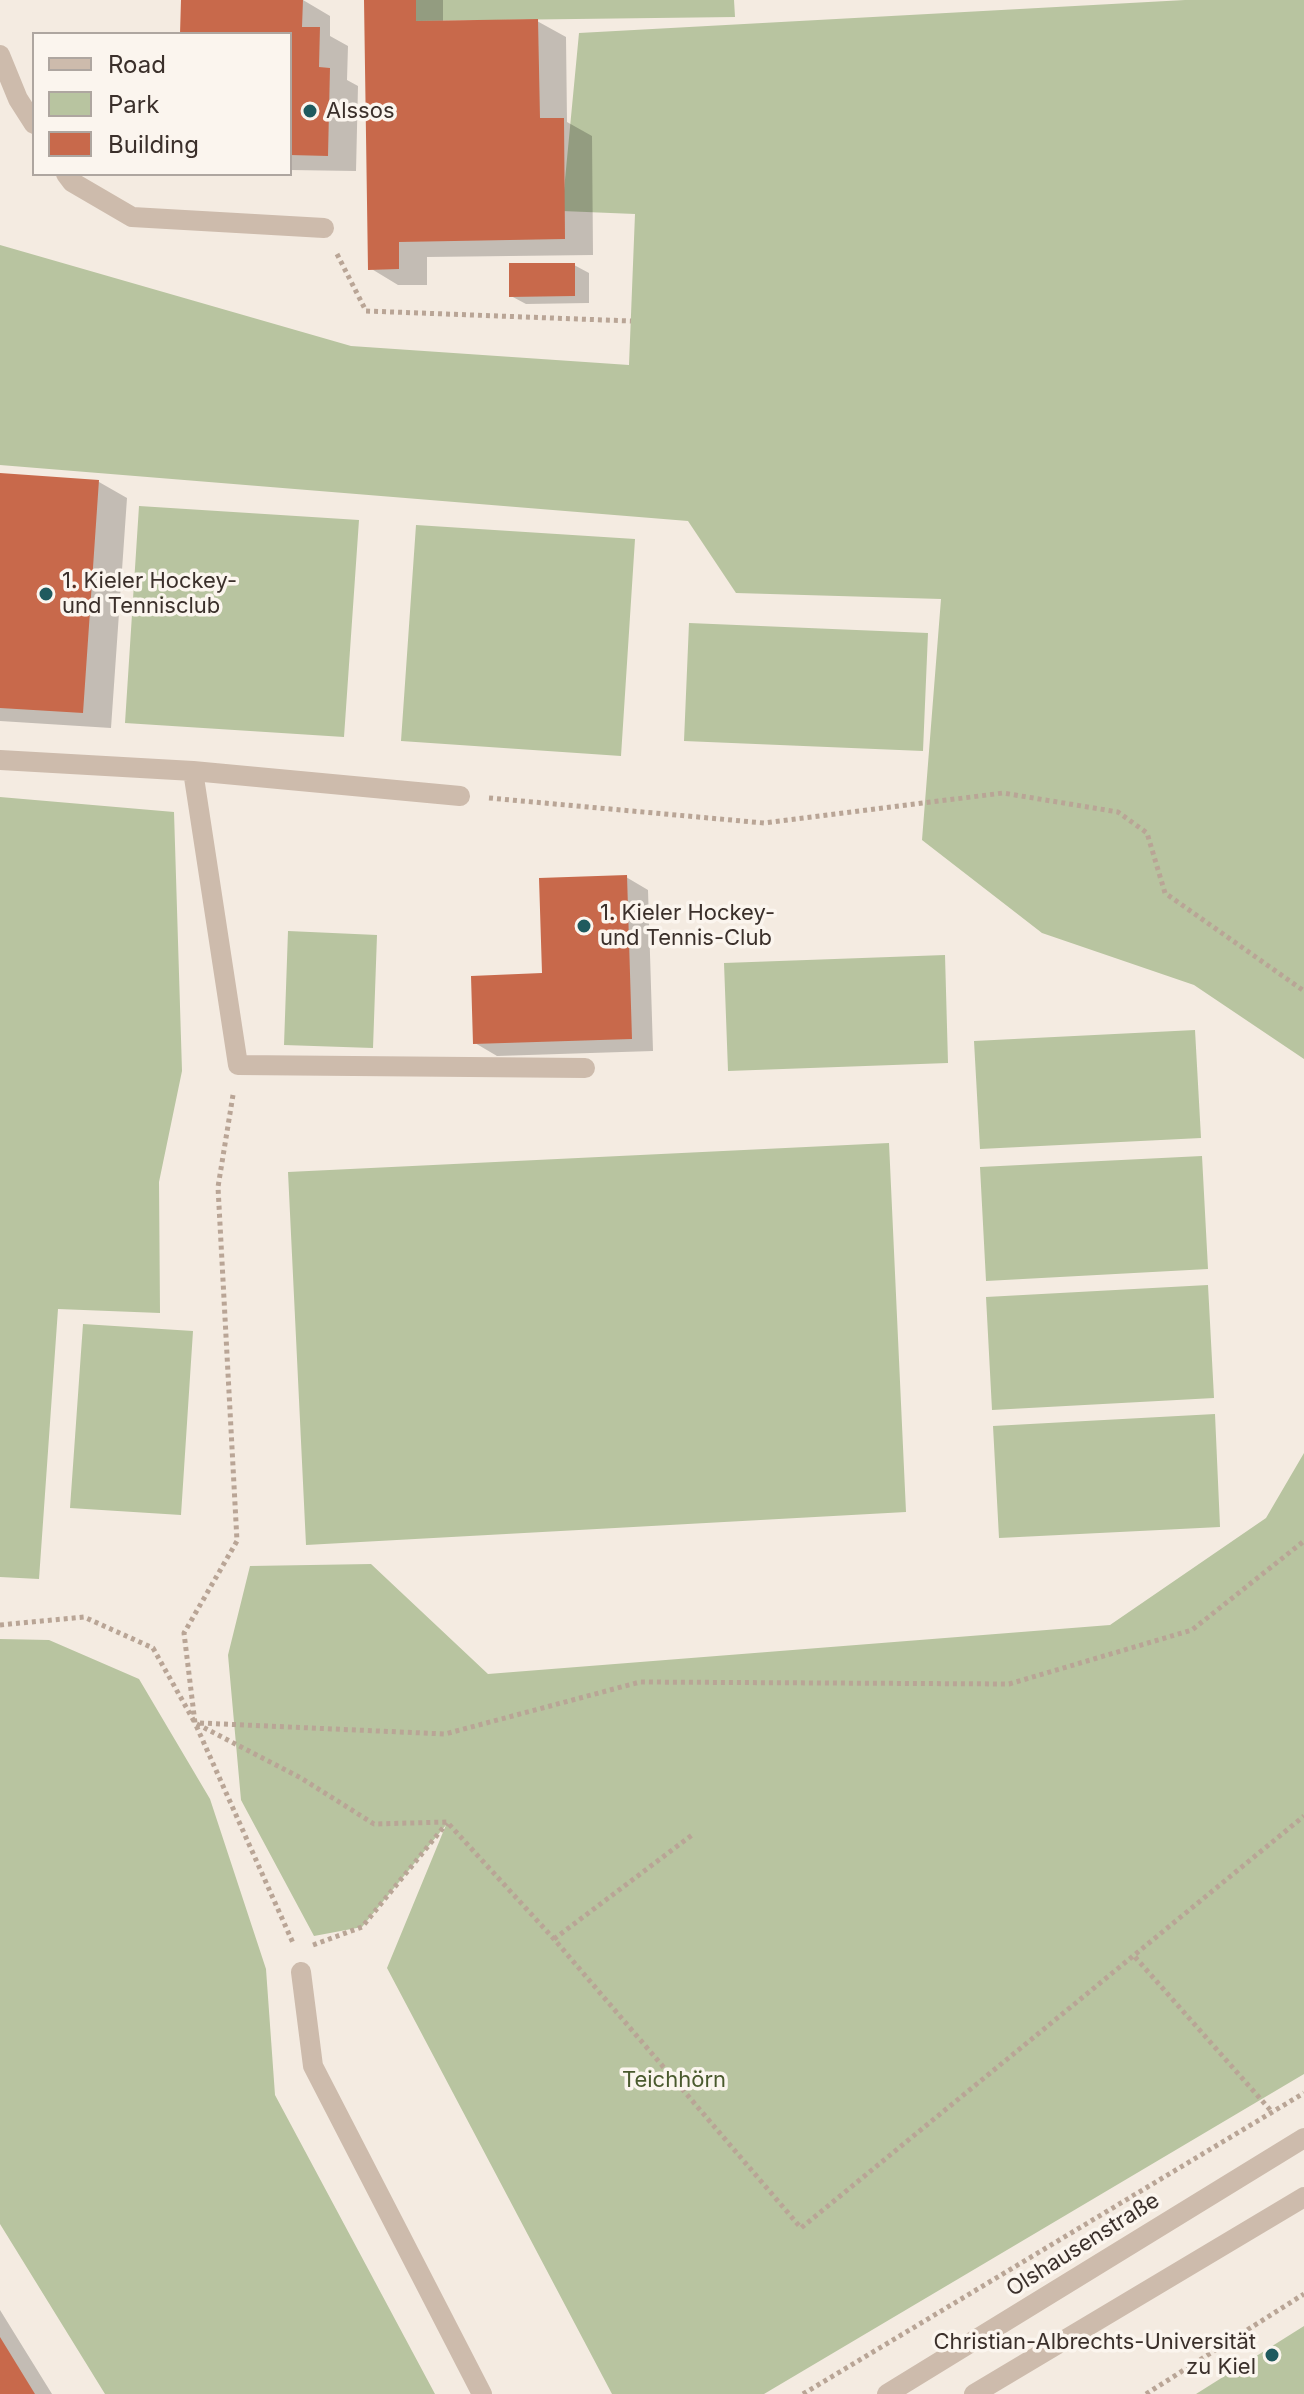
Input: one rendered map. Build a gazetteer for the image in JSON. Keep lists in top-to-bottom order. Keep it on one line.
{"streets":{"street":["Olshausenstraße"]},"parks":["Teichhörn"],"places":["Alssos","1. Kieler Hockey- und Tennisclub","1. Kieler Hockey- und Tennis-Club","Christian-Albrechts-Universität zu Kiel"],"legend":["Road","Park","Building"]}
